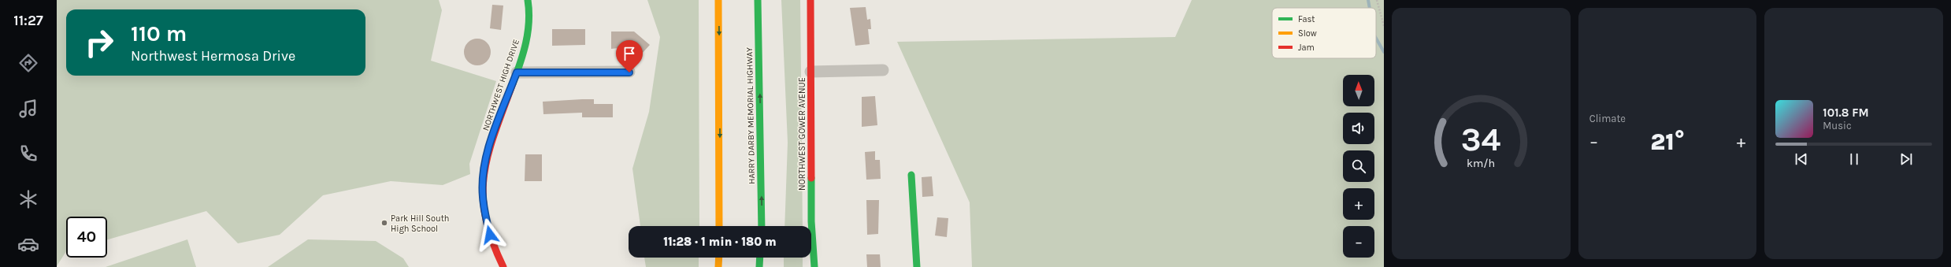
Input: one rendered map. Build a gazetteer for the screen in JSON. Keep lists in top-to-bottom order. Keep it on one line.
{"streets":{"main road":["NORTHWEST HIGH DRIVE","HARRY DARBY MEMORIAL HIGHWAY","NORTHWEST GOWER AVENUE"]},"places":["Park Hill South High School"],"legend":["Fast","Slow","Jam"],"north":"top","page":{"tabs":"11:27","tile":"Climate","turn":["110 m","Northwest Hermosa Drive"],"map_buttons":["+","−"],"song":["101.8 FM","Music"],"heat":["−","21°","+"],"limit":"40","trip":"11:28 · 1 min · 180 m","gauge":["34","km/h"]}}
